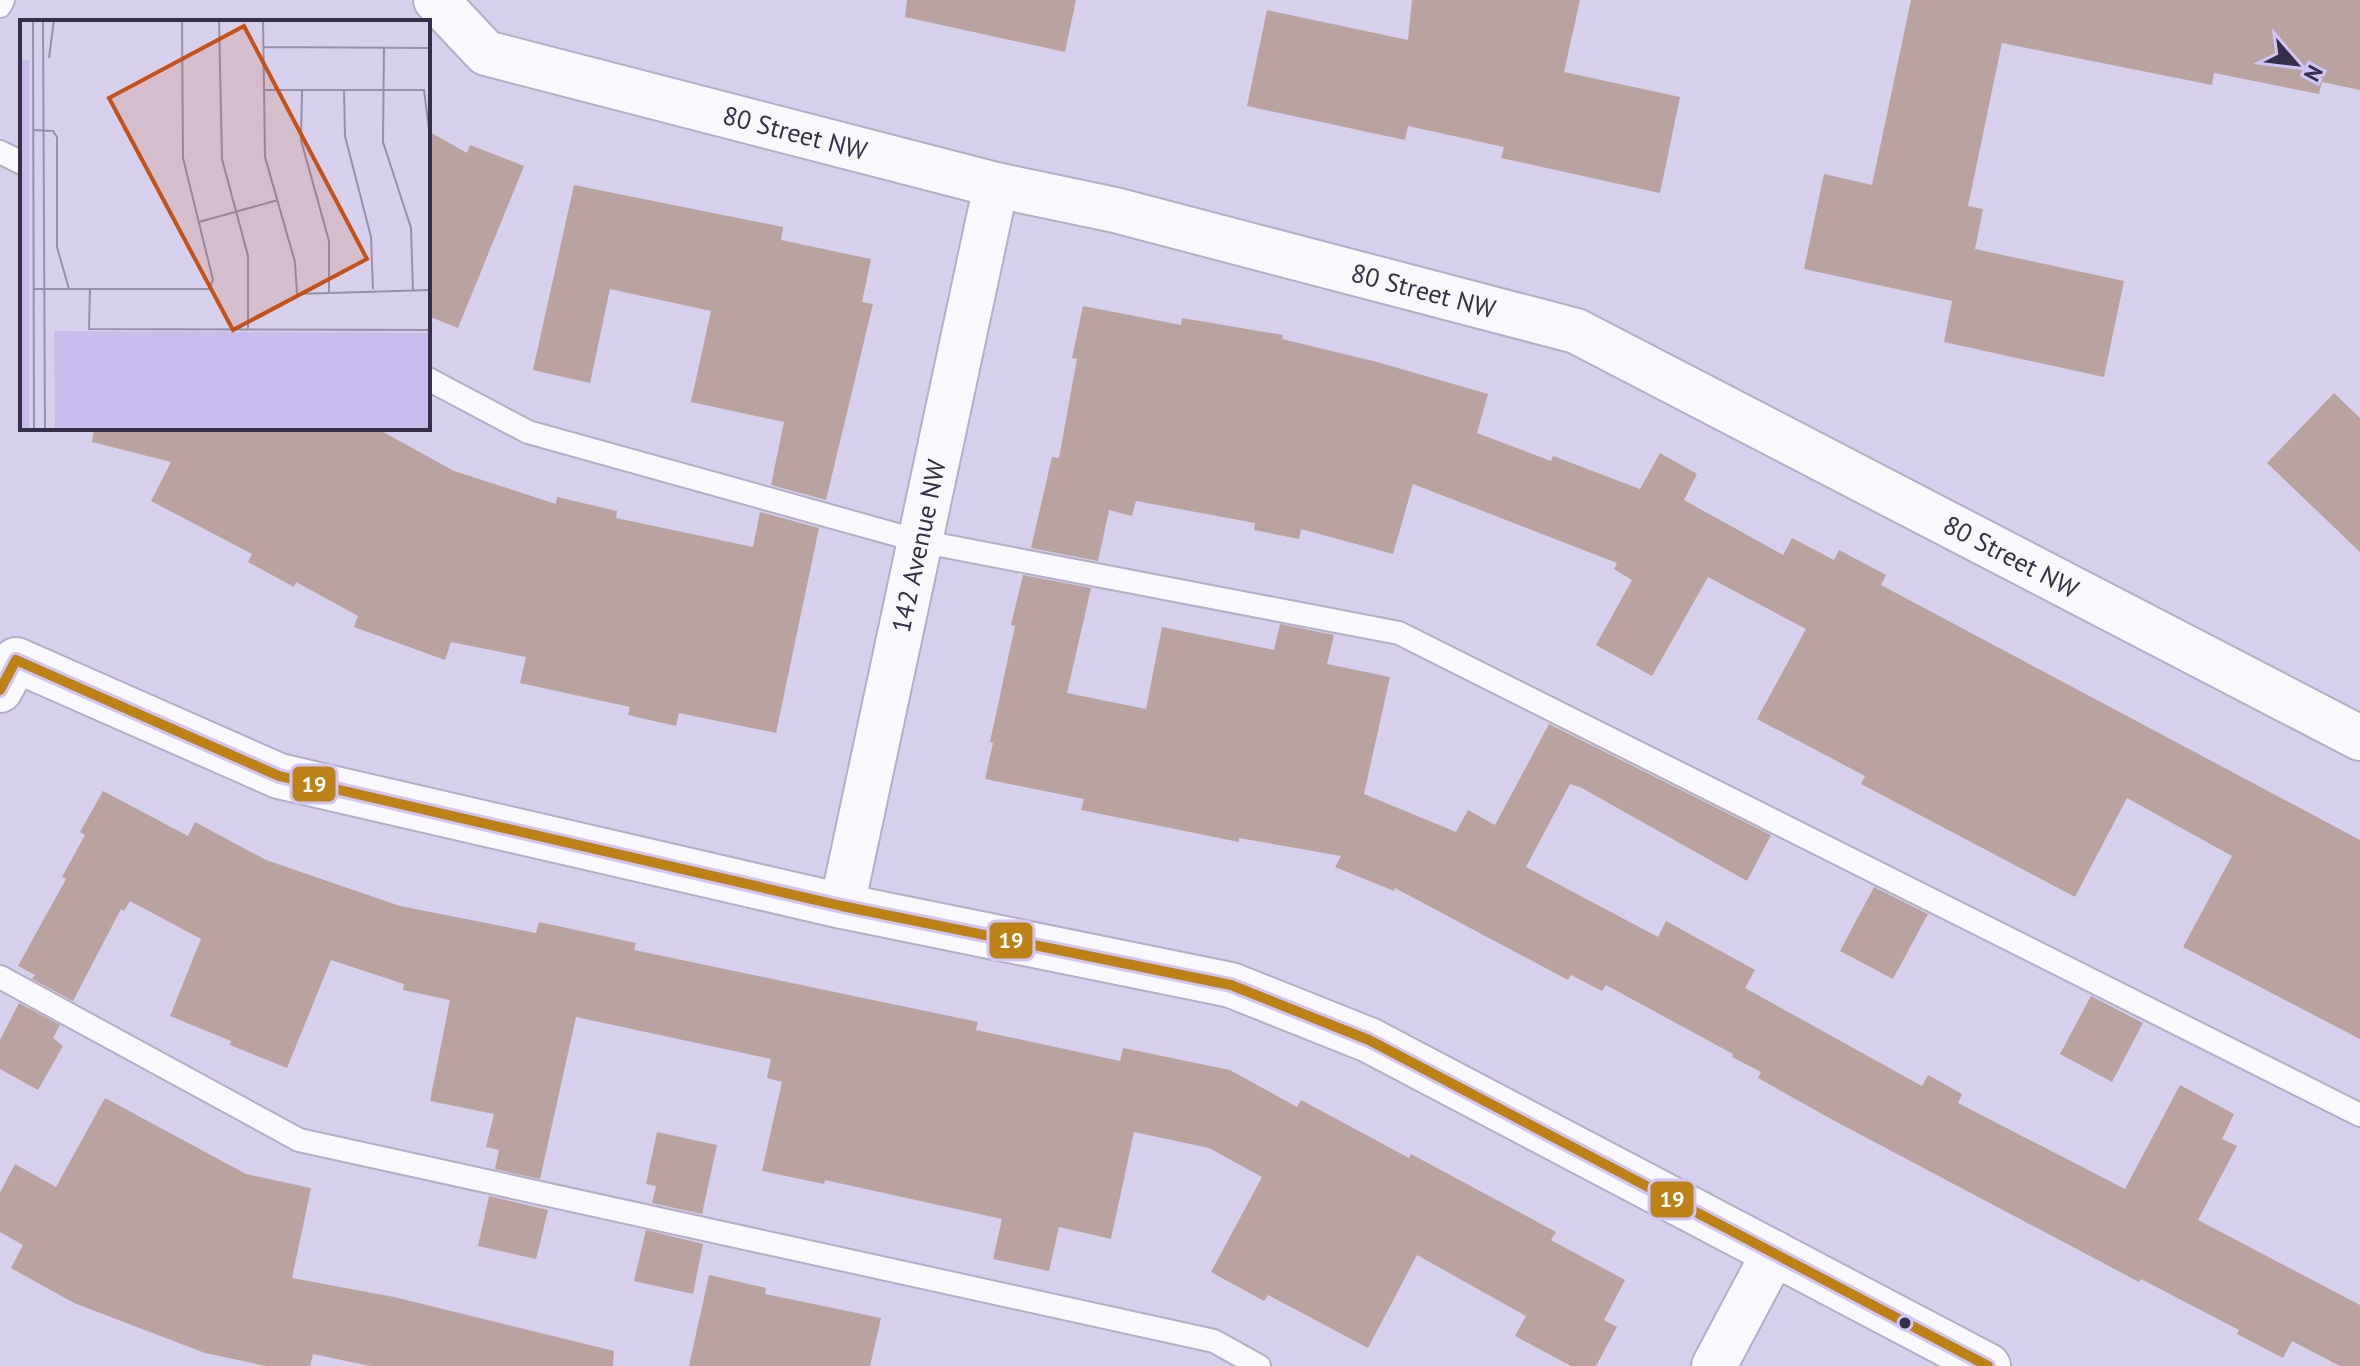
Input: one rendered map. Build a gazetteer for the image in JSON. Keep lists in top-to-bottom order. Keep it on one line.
{"streets":{"street":["80 Street NW","142 Avenue NW"]},"crossings":[["80 Street NW","142 Avenue NW"]],"lines":["transit line 19"],"north":"bottom right"}
